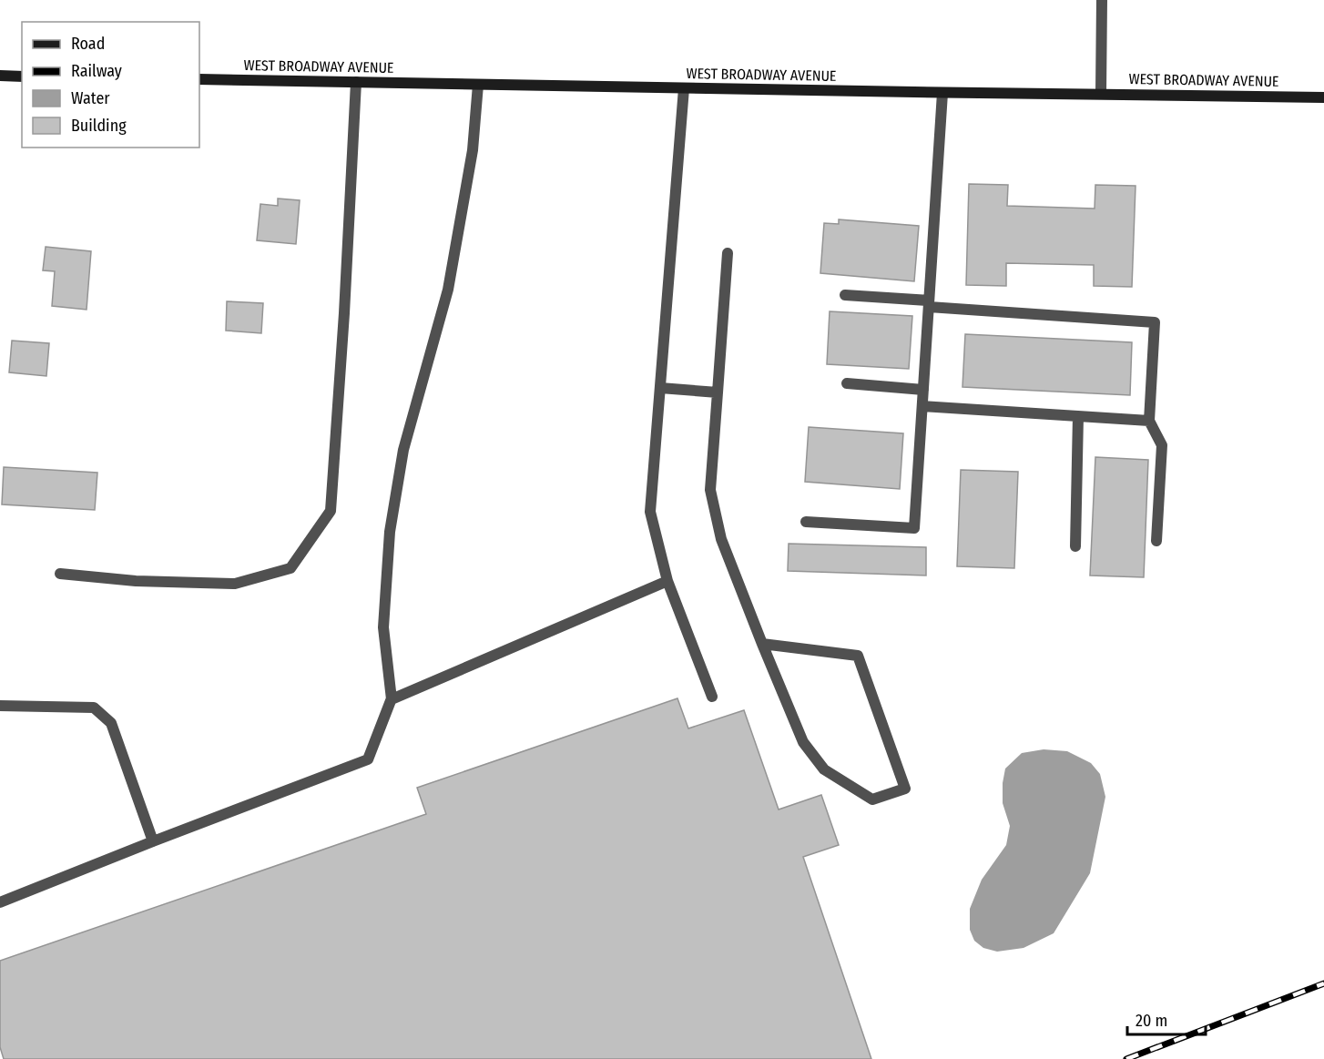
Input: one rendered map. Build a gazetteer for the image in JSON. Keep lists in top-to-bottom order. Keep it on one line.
{"streets":{"street":["WEST BROADWAY AVENUE"]},"legend":["Road","Railway","Water","Building"],"scale_bar":"20 m"}
